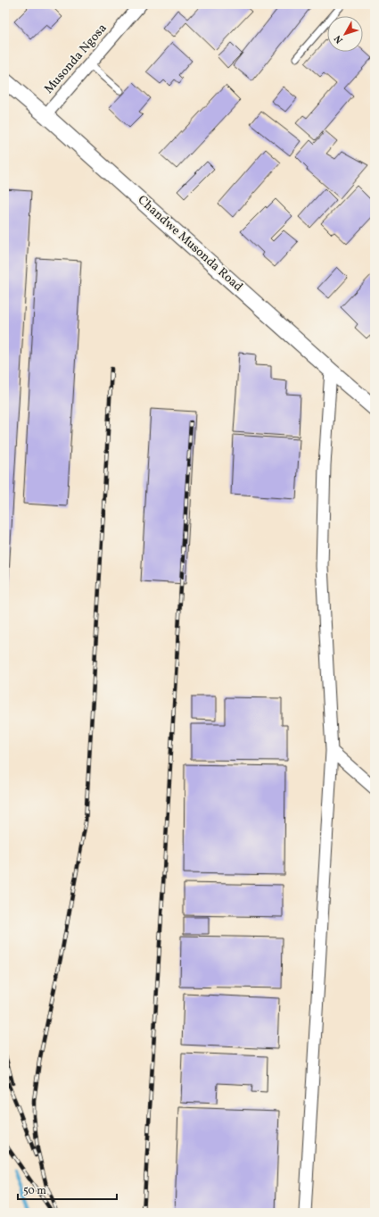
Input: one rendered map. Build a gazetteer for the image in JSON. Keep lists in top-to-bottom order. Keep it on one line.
{"streets":{"street":["Musonda Ngosa","Chandwe Musonda Road"]},"crossings":[["Musonda Ngosa","Chandwe Musonda Road"]],"scale_bar":"50 m","north":"bottom left"}
